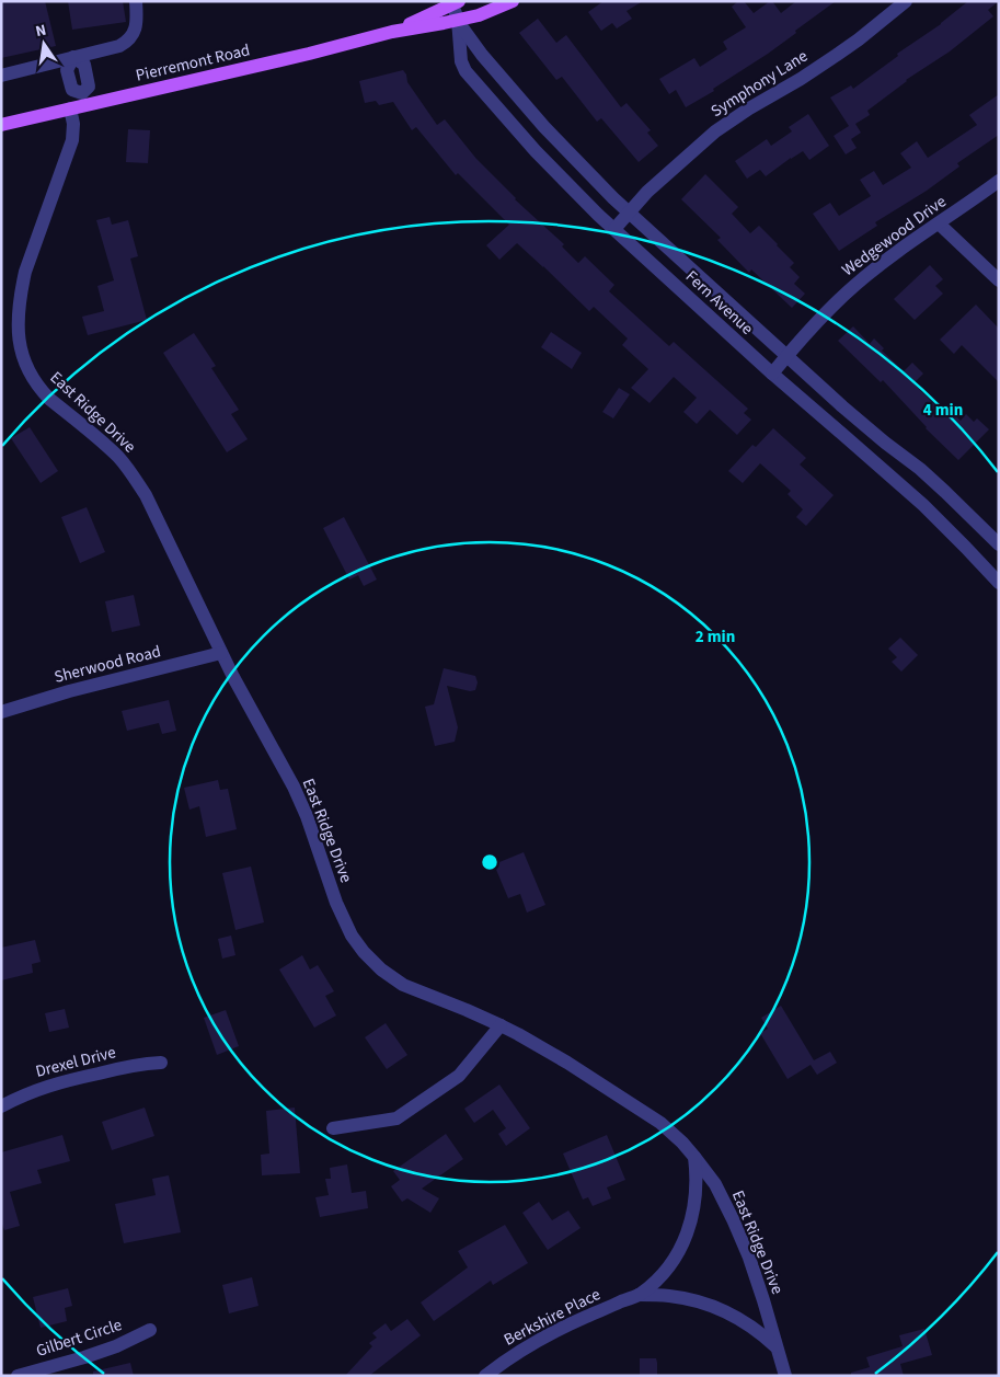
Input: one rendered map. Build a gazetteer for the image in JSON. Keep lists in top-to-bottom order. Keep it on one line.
{"streets":{"main road":["Pierremont Road"],"street":["Symphony Lane","Wedgewood Drive","Fern Avenue","East Ridge Drive","Sherwood Road","Drexel Drive","Berkshire Place","Gilbert Circle"]},"crossings":[["Pierremont Road","Fern Avenue"],["Pierremont Road","East Ridge Drive"],["Symphony Lane","Fern Avenue"],["Wedgewood Drive","Fern Avenue"],["East Ridge Drive","Sherwood Road"],["East Ridge Drive","Berkshire Place"]],"north":"top","rings":["4 min","2 min"]}
